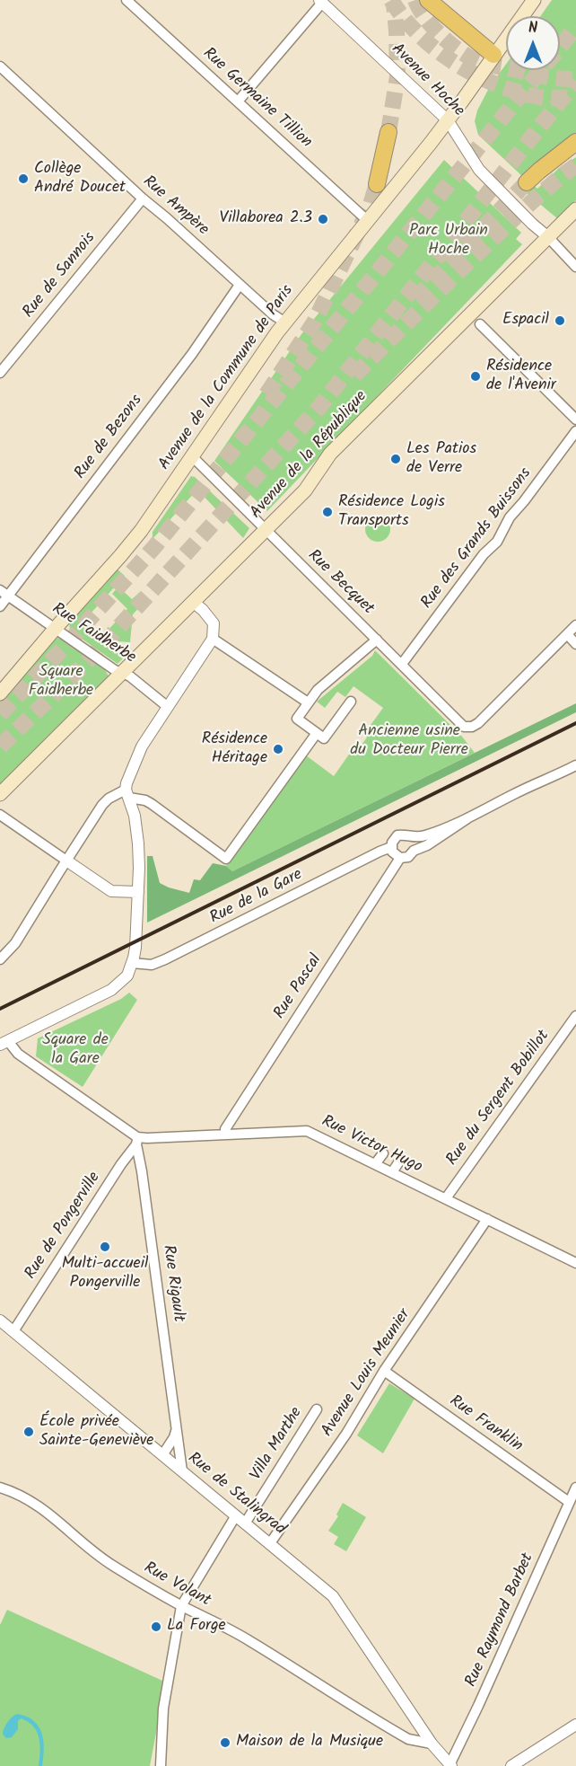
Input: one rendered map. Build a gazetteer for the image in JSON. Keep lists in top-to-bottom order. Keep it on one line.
{"streets":{"main road":["Avenue de la Commune de Paris","Avenue de la République"],"street":["Avenue Hoche","Rue Germaine Tillion","Rue Ampère","Rue de Sannois","Rue de Bezons","Rue des Grands Buissons","Rue Becquet","Rue Faidherbe","Rue de la Gare","Rue Pascal","Rue du Sergent Bobillot","Rue Victor Hugo","Rue de Pongerville","Rue Rigault","Avenue Louis Meunier","Rue Franklin","Villa Marthe","Rue de Stalingrad","Rue Volant","Rue Raymond Barbet"]},"crossings":[["Avenue Hoche","Avenue de la Commune de Paris"],["Avenue Hoche","Avenue de la République"],["Rue Germaine Tillion","Avenue de la Commune de Paris"],["Rue Ampère","Rue de Sannois"],["Rue Ampère","Avenue de la Commune de Paris"],["Rue Ampère","Rue de Bezons"],["Avenue de la Commune de Paris","Rue Becquet"],["Avenue de la Commune de Paris","Rue Faidherbe"],["Rue de Bezons","Rue Faidherbe"],["Avenue de la République","Rue Becquet"],["Avenue de la République","Rue Faidherbe"],["Rue des Grands Buissons","Rue Becquet"],["Rue de la Gare","Rue Pascal"],["Rue Pascal","Rue Victor Hugo"],["Rue du Sergent Bobillot","Rue Victor Hugo"],["Rue Victor Hugo","Rue de Pongerville"],["Rue Victor Hugo","Rue Rigault"],["Rue Victor Hugo","Avenue Louis Meunier"],["Rue de Pongerville","Rue Rigault"],["Rue de Pongerville","Rue de Stalingrad"],["Rue Rigault","Rue de Stalingrad"],["Avenue Louis Meunier","Rue Franklin"],["Avenue Louis Meunier","Rue de Stalingrad"],["Rue Franklin","Rue Raymond Barbet"],["Villa Marthe","Rue de Stalingrad"],["Rue de Stalingrad","Rue Volant"],["Rue de Stalingrad","Rue Raymond Barbet"]],"parks":["Parc Urbain Hoche","Square Faidherbe","Ancienne usine du Docteur Pierre","Square de la Gare"],"places":["Collège André Doucet","Villaborea 2.3","Espacil","Résidence de l'Avenir","Les Patios de Verre","Résidence Logis Transports","Résidence Héritage","Multi-accueil Pongerville","École privée Sainte-Geneviève","La Forge","Maison de la Musique"],"north":"top"}
